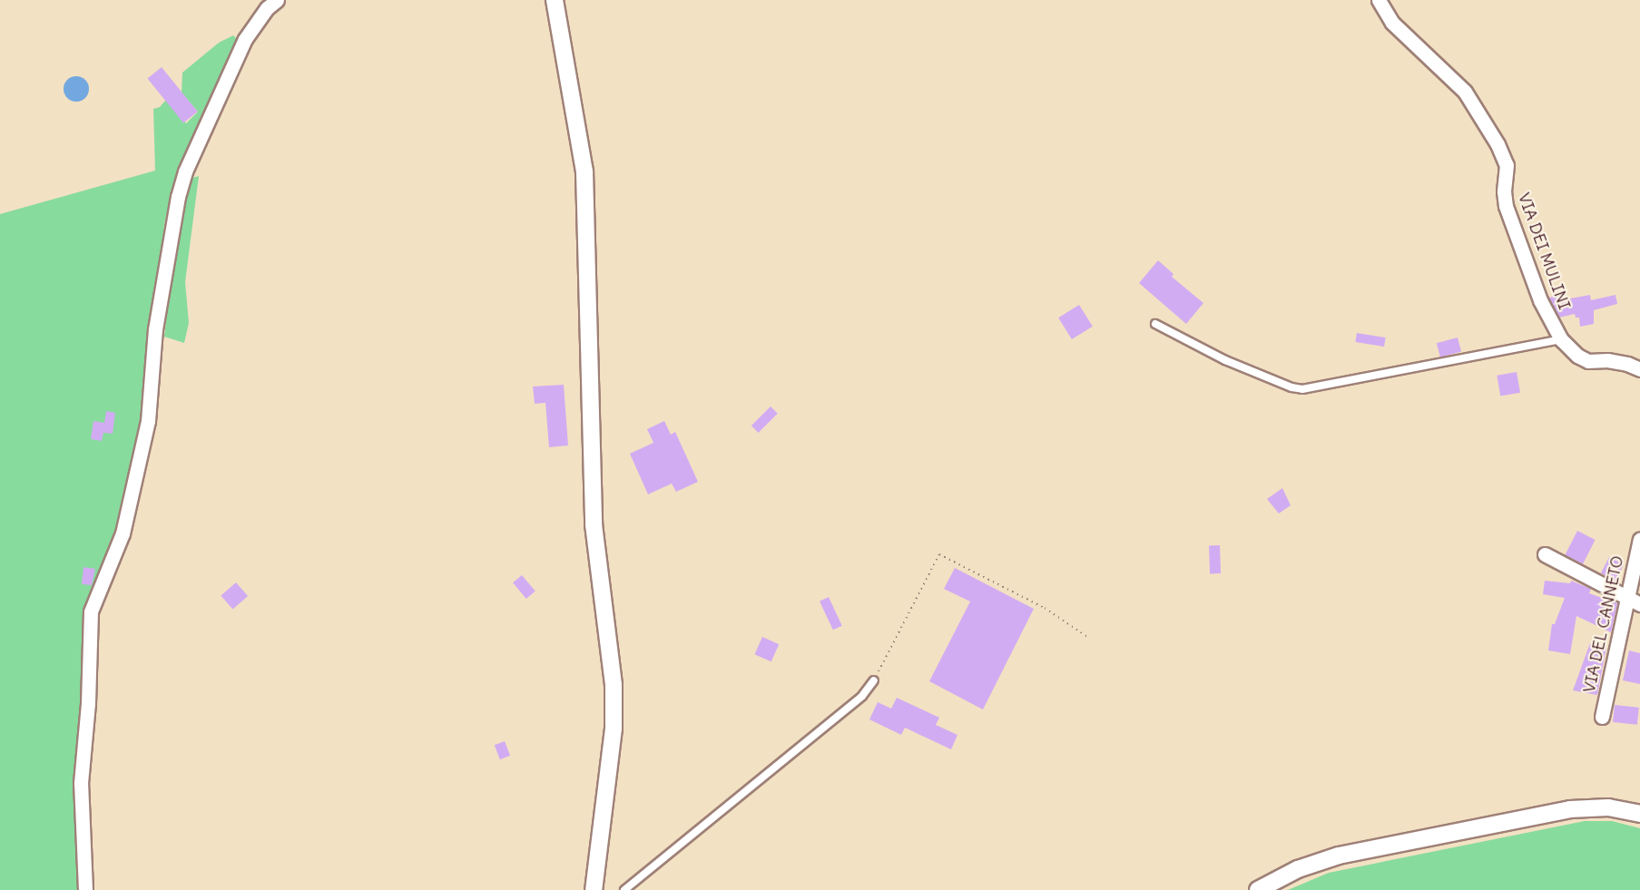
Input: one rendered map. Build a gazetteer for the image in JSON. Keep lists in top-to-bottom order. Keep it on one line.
{"streets":{"street":["VIA DEI MULINI","VIA DEL CANNETO"]}}
